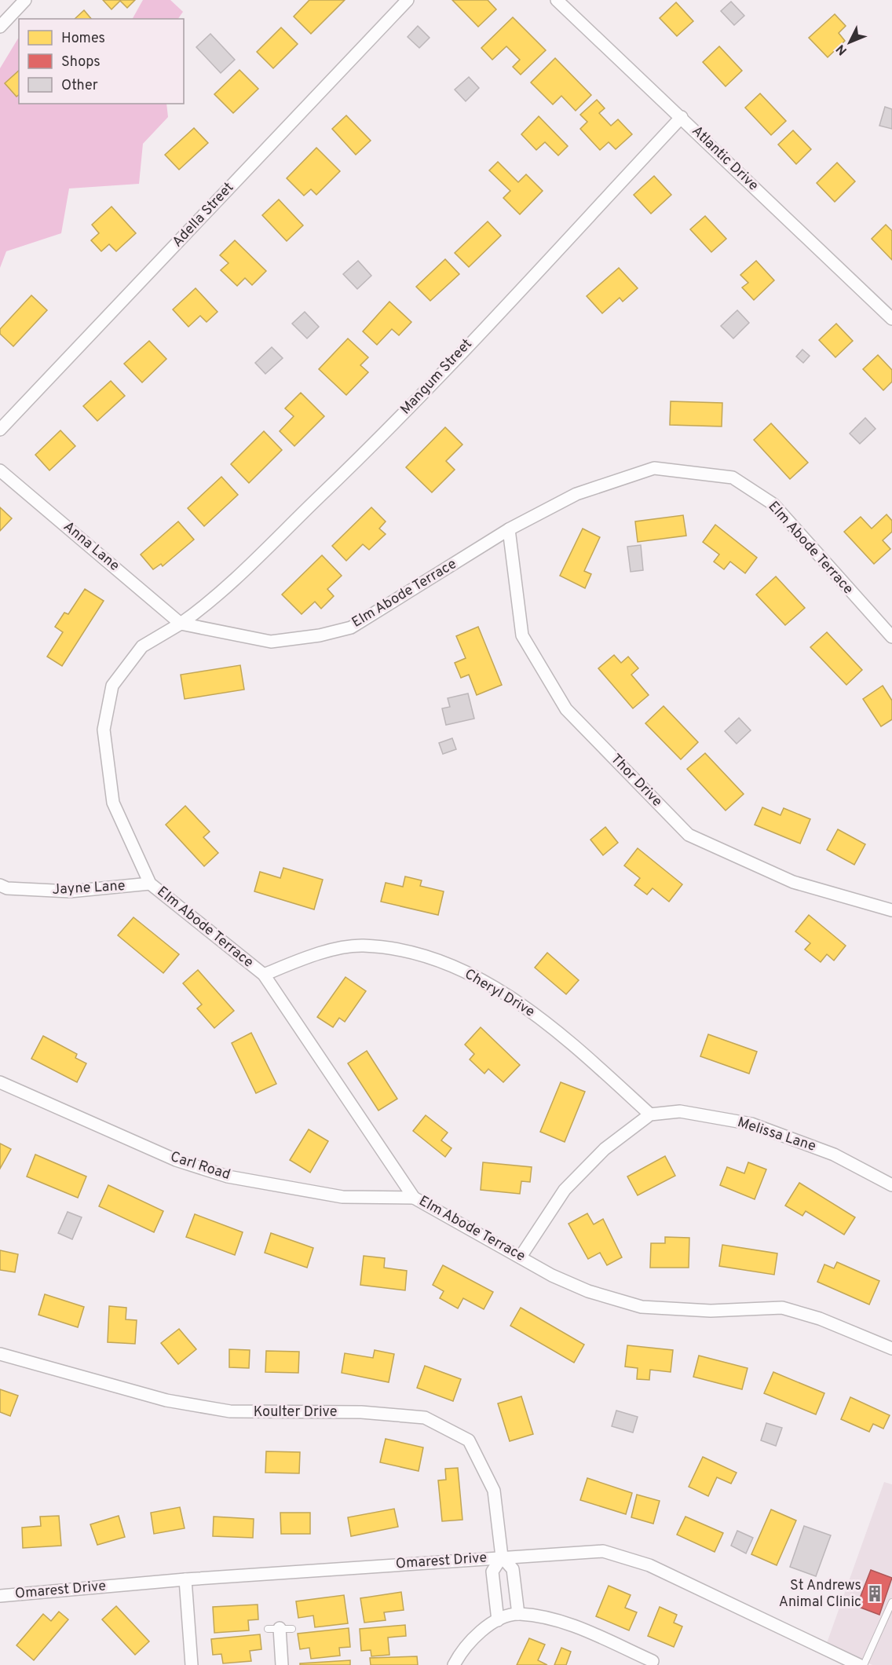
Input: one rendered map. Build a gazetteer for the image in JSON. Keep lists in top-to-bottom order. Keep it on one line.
{"streets":{"street":["Atlantic Drive","Adella Street","Mangum Street","Anna Lane","Elm Abode Terrace","Thor Drive","Jayne Lane","Cheryl Drive","Melissa Lane","Carl Road","Koulter Drive","Omarest Drive"]},"crossings":[["Atlantic Drive","Mangum Street"],["Mangum Street","Anna Lane"],["Mangum Street","Elm Abode Terrace"],["Anna Lane","Elm Abode Terrace"],["Elm Abode Terrace","Thor Drive"],["Elm Abode Terrace","Jayne Lane"],["Elm Abode Terrace","Cheryl Drive"],["Elm Abode Terrace","Carl Road"],["Cheryl Drive","Melissa Lane"],["Koulter Drive","Omarest Drive"]],"places":{"building":["St Andrews Animal Clinic"]},"legend":["Homes","Shops","Other"],"north":"bottom left"}
